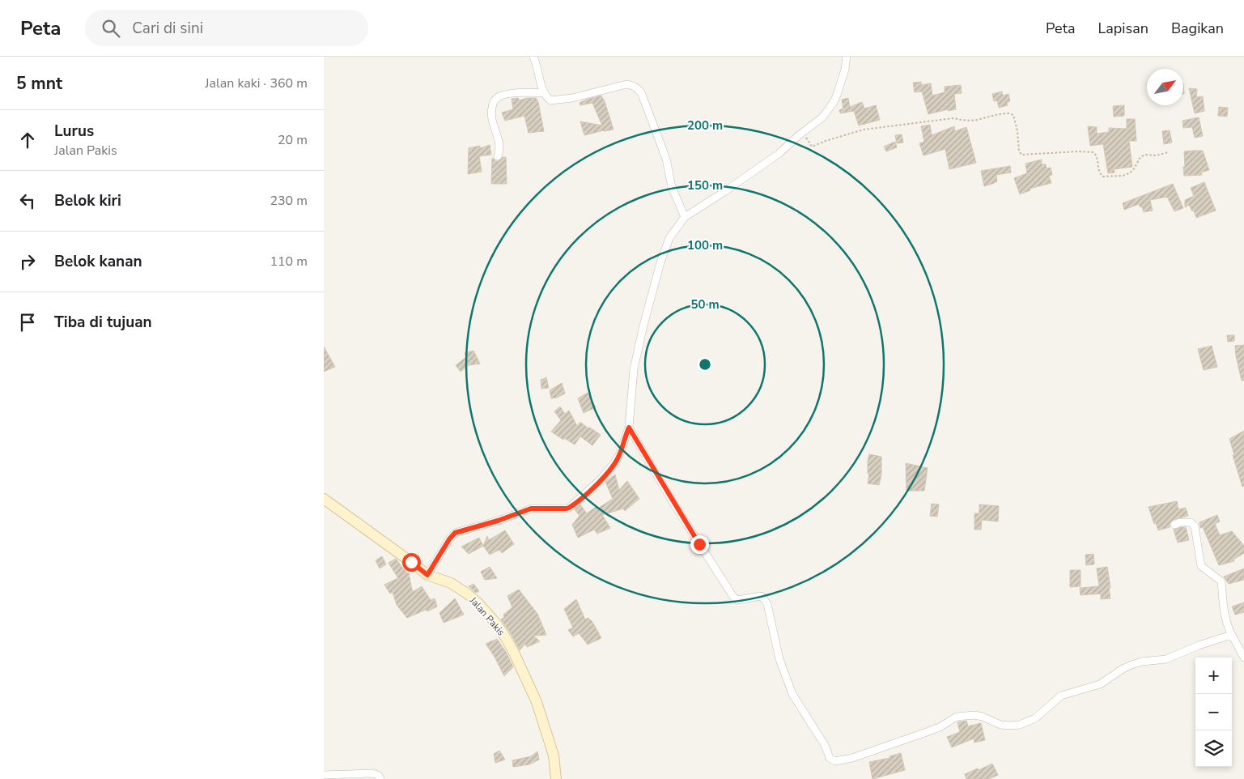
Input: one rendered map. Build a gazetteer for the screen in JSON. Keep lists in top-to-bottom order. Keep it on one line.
{"streets":{"street":["Jalan Pakis"]},"north":"top right","page":{"header":"Peta","search":"Cari di sini","nav":["Peta","Lapisan","Bagikan"],"heading":["5 mnt","Jalan kaki · 360 m"],"list":[["Lurus","Jalan Pakis","20 m"],["Belok kiri","230 m"],["Belok kanan","110 m"],"Tiba di tujuan"],"map_buttons":["+","−"]},"rings":["200 m","150 m","100 m","50 m"]}
